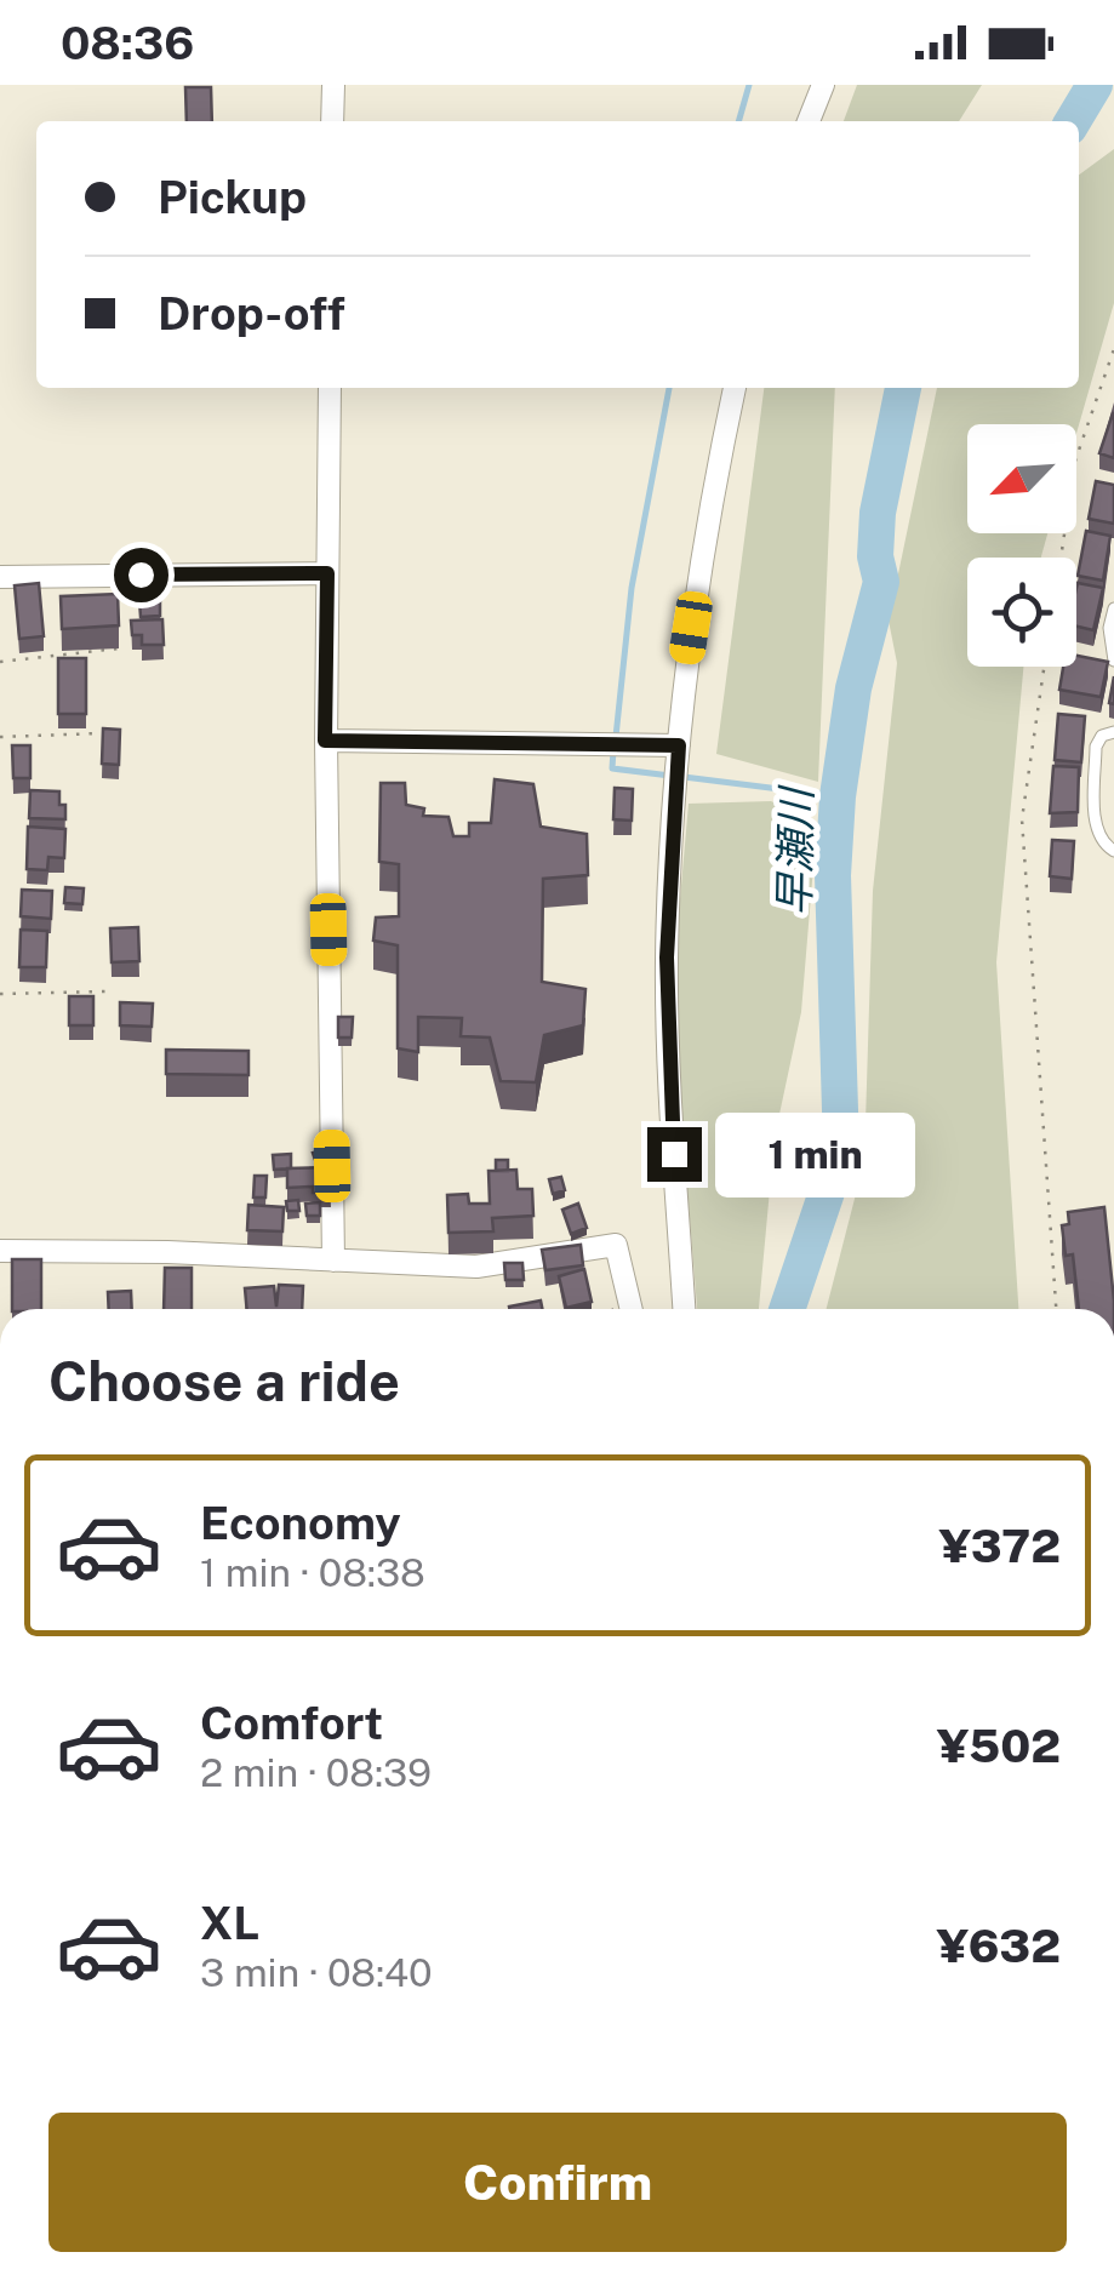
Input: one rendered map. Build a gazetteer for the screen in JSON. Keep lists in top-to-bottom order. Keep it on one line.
{"water":["早瀬川"],"north":"bottom left","page":{"status":"08:36","banner":["Pickup","Drop-off"],"bubble":"1 min","heading":"Choose a ride","list":[{"name":"Economy","note":"1 min · 08:38","value":"¥372"},{"name":"Comfort","note":"2 min · 08:39","value":"¥502"},{"name":"XL","note":"3 min · 08:40","value":"¥632"}],"buttons":"Confirm"}}
